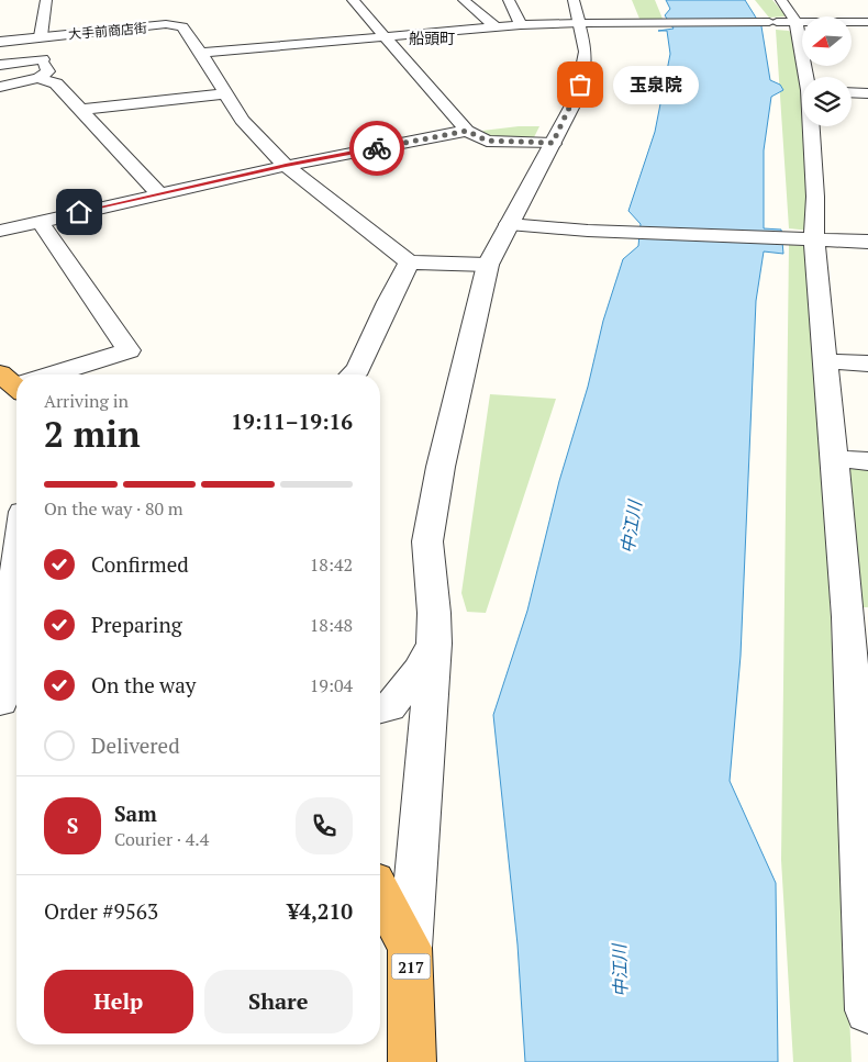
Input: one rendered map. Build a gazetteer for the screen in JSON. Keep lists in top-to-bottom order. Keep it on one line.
{"streets":{"highway":["217"],"street":["大手前商店街"]},"districts":["船頭町"],"water":["中江川"],"places":["玉泉院"],"north":"left","page":{"bubble":"玉泉院","heading":["2 min","Arriving in","19:11–19:16"],"panel":["Sam","Courier · 4.4","Order #9563","¥4,210"],"bar":"On the way · 80 m","list":[["Confirmed","18:42"],["Preparing","18:48"],["On the way","19:04"],"Delivered"],"round":"S","buttons":["Help","Share"]}}
